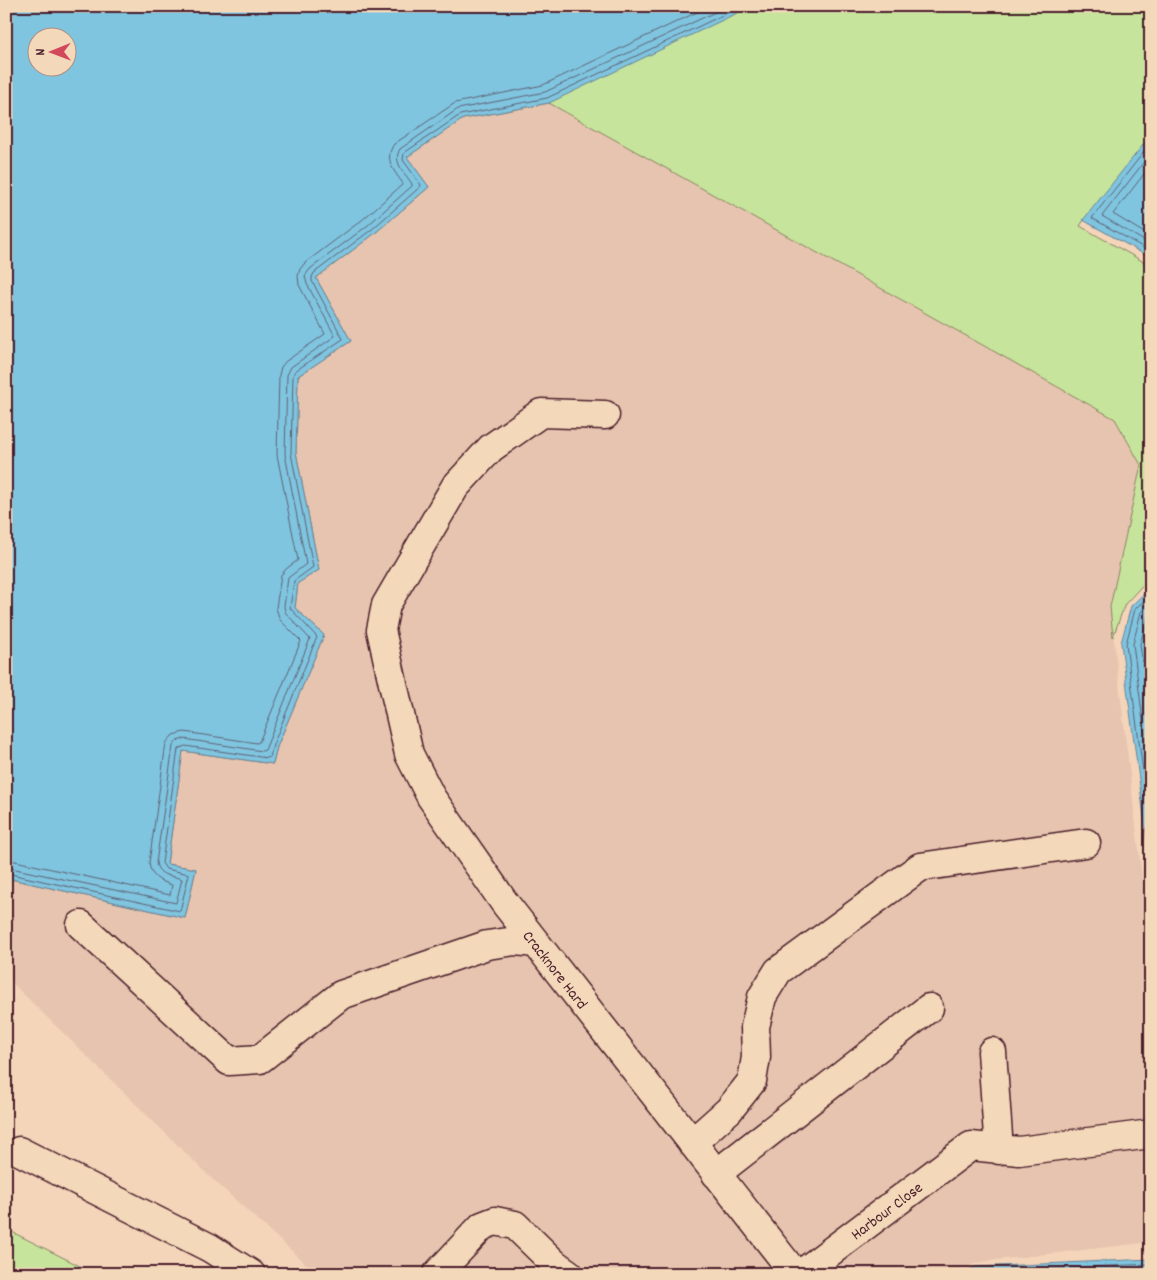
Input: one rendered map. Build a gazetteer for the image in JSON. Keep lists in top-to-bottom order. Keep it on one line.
{"streets":{"lane":["Cracknore Hard","Harbour Close"]},"north":"left"}
